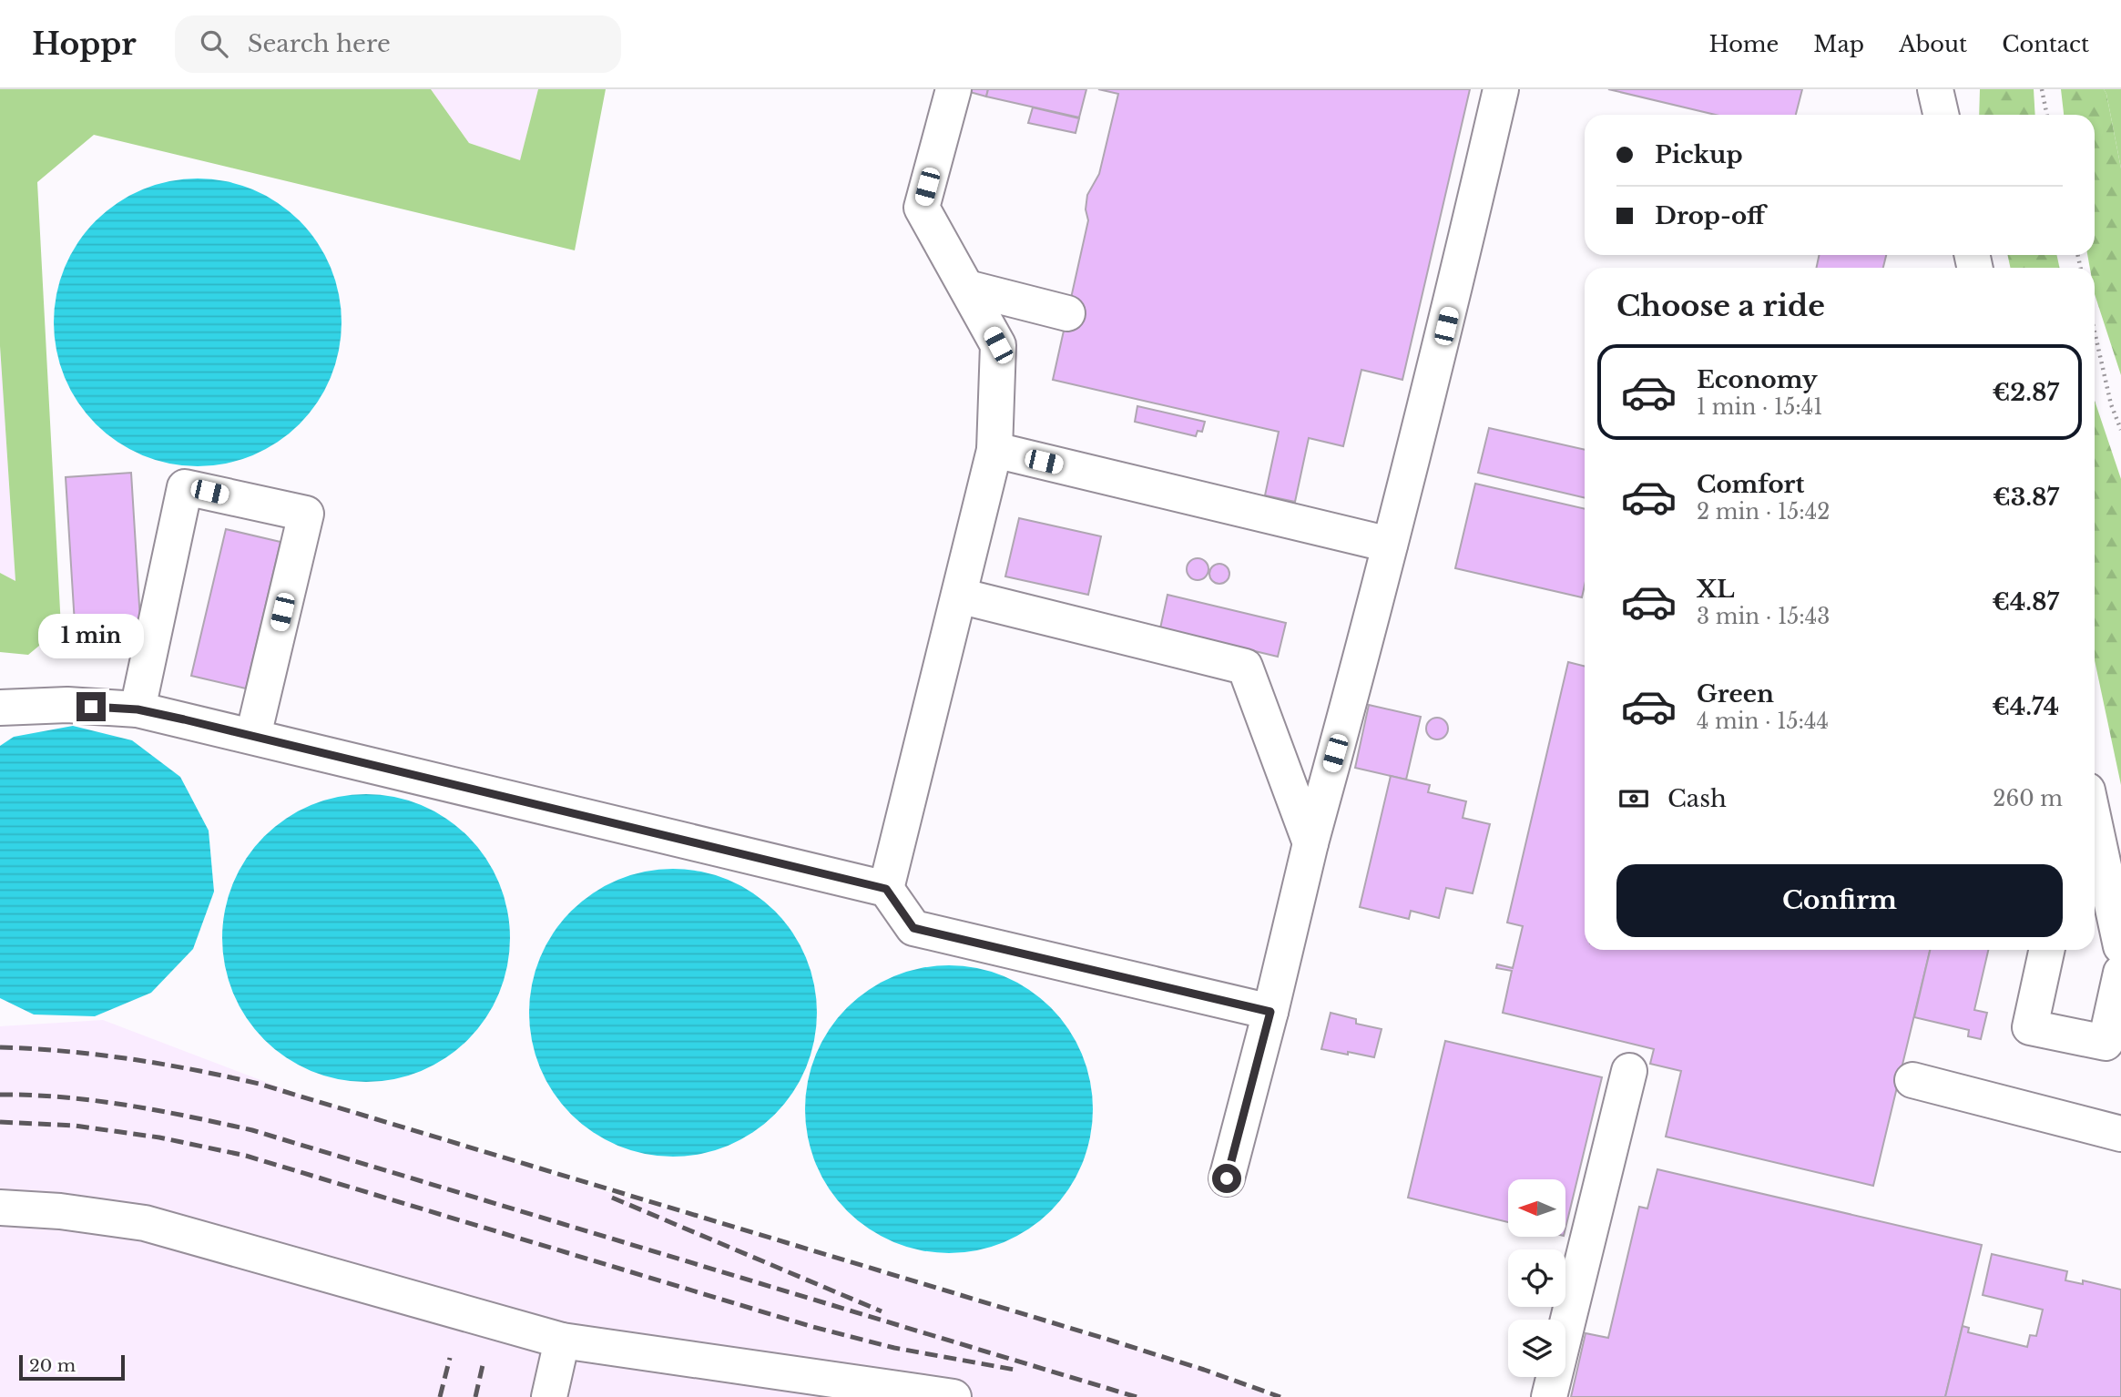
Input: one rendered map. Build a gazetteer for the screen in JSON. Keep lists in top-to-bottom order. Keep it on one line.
{"scale_bar":"20 m","north":"left","page":{"header":"Hoppr","search":"Search here","nav":["Home","Map","About","Contact"],"banner":["Pickup","Drop-off"],"heading":"Choose a ride","list":[{"name":"Economy","note":"1 min · 15:41","value":"€2.87"},{"name":"Comfort","note":"2 min · 15:42","value":"€3.87"},{"name":"XL","note":"3 min · 15:43","value":"€4.87"},{"name":"Green","note":"4 min · 15:44","value":"€4.74"}],"bubble":"1 min","pay":["Cash","260 m"],"buttons":"Confirm","scale":"20 m"}}
